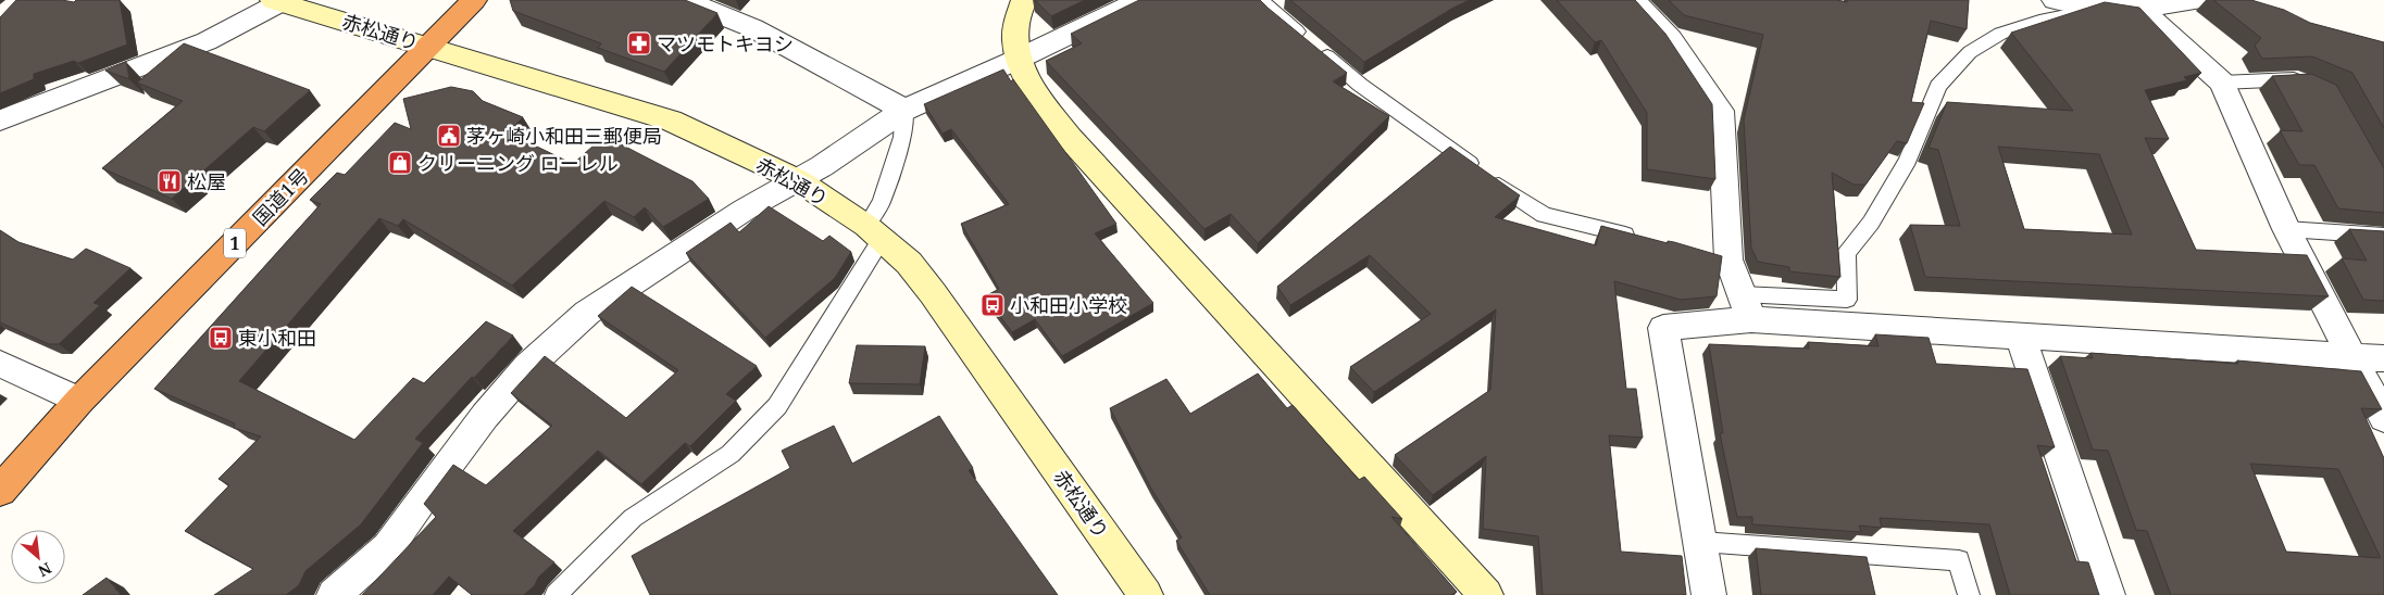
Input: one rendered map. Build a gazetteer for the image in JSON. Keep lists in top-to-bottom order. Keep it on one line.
{"streets":{"highway":["国道1号","1"],"street":["赤松通り"]},"crossings":[["赤松通り","国道1号"]],"places":{"pharmacy":["マツモトキヨシ"],"public building":["茅ヶ崎小和田三郵便局"],"shop":["クリーニング ローレル"],"restaurant":["松屋"],"bus stop":["小和田小学校","東小和田"]},"north":"bottom right"}
